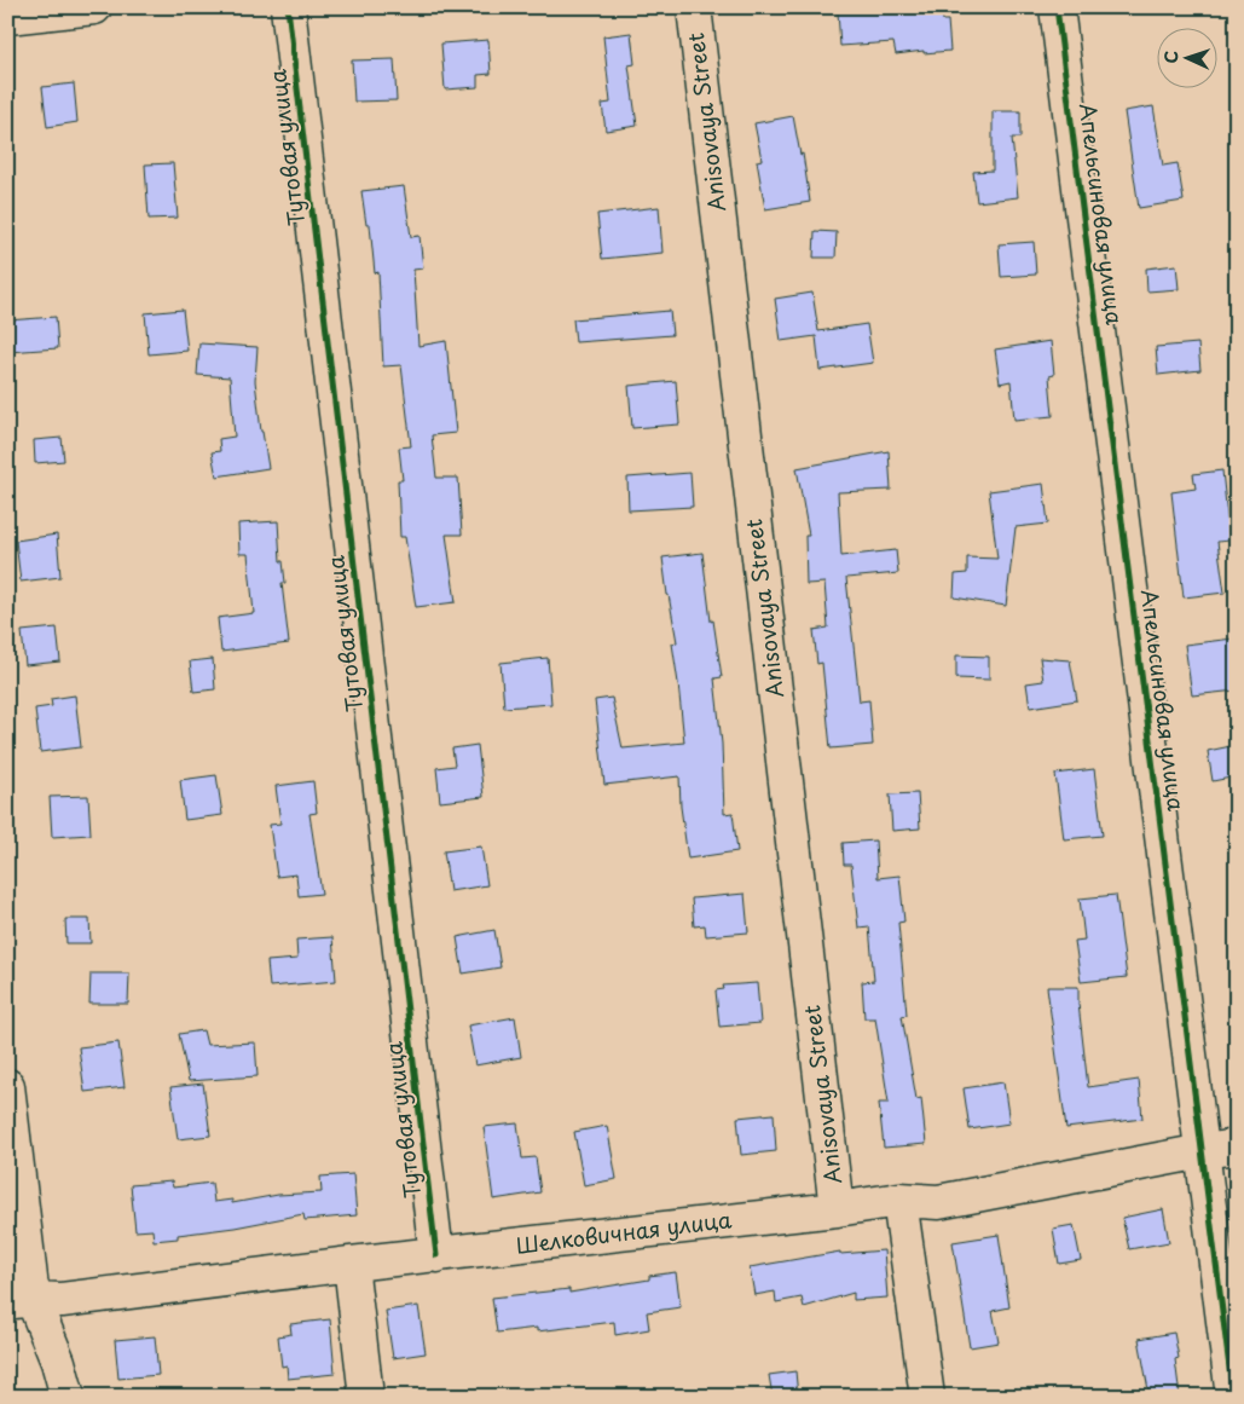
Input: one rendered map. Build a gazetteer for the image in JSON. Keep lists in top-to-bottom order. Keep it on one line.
{"streets":{"street":["Anisovaya Street","Тутовая улица","Апельсиновая улица","Шелковичная улица"]},"crossings":[["Anisovaya Street","Шелковичная улица"],["Тутовая улица","Шелковичная улица"],["Апельсиновая улица","Шелковичная улица"]],"north":"left"}
